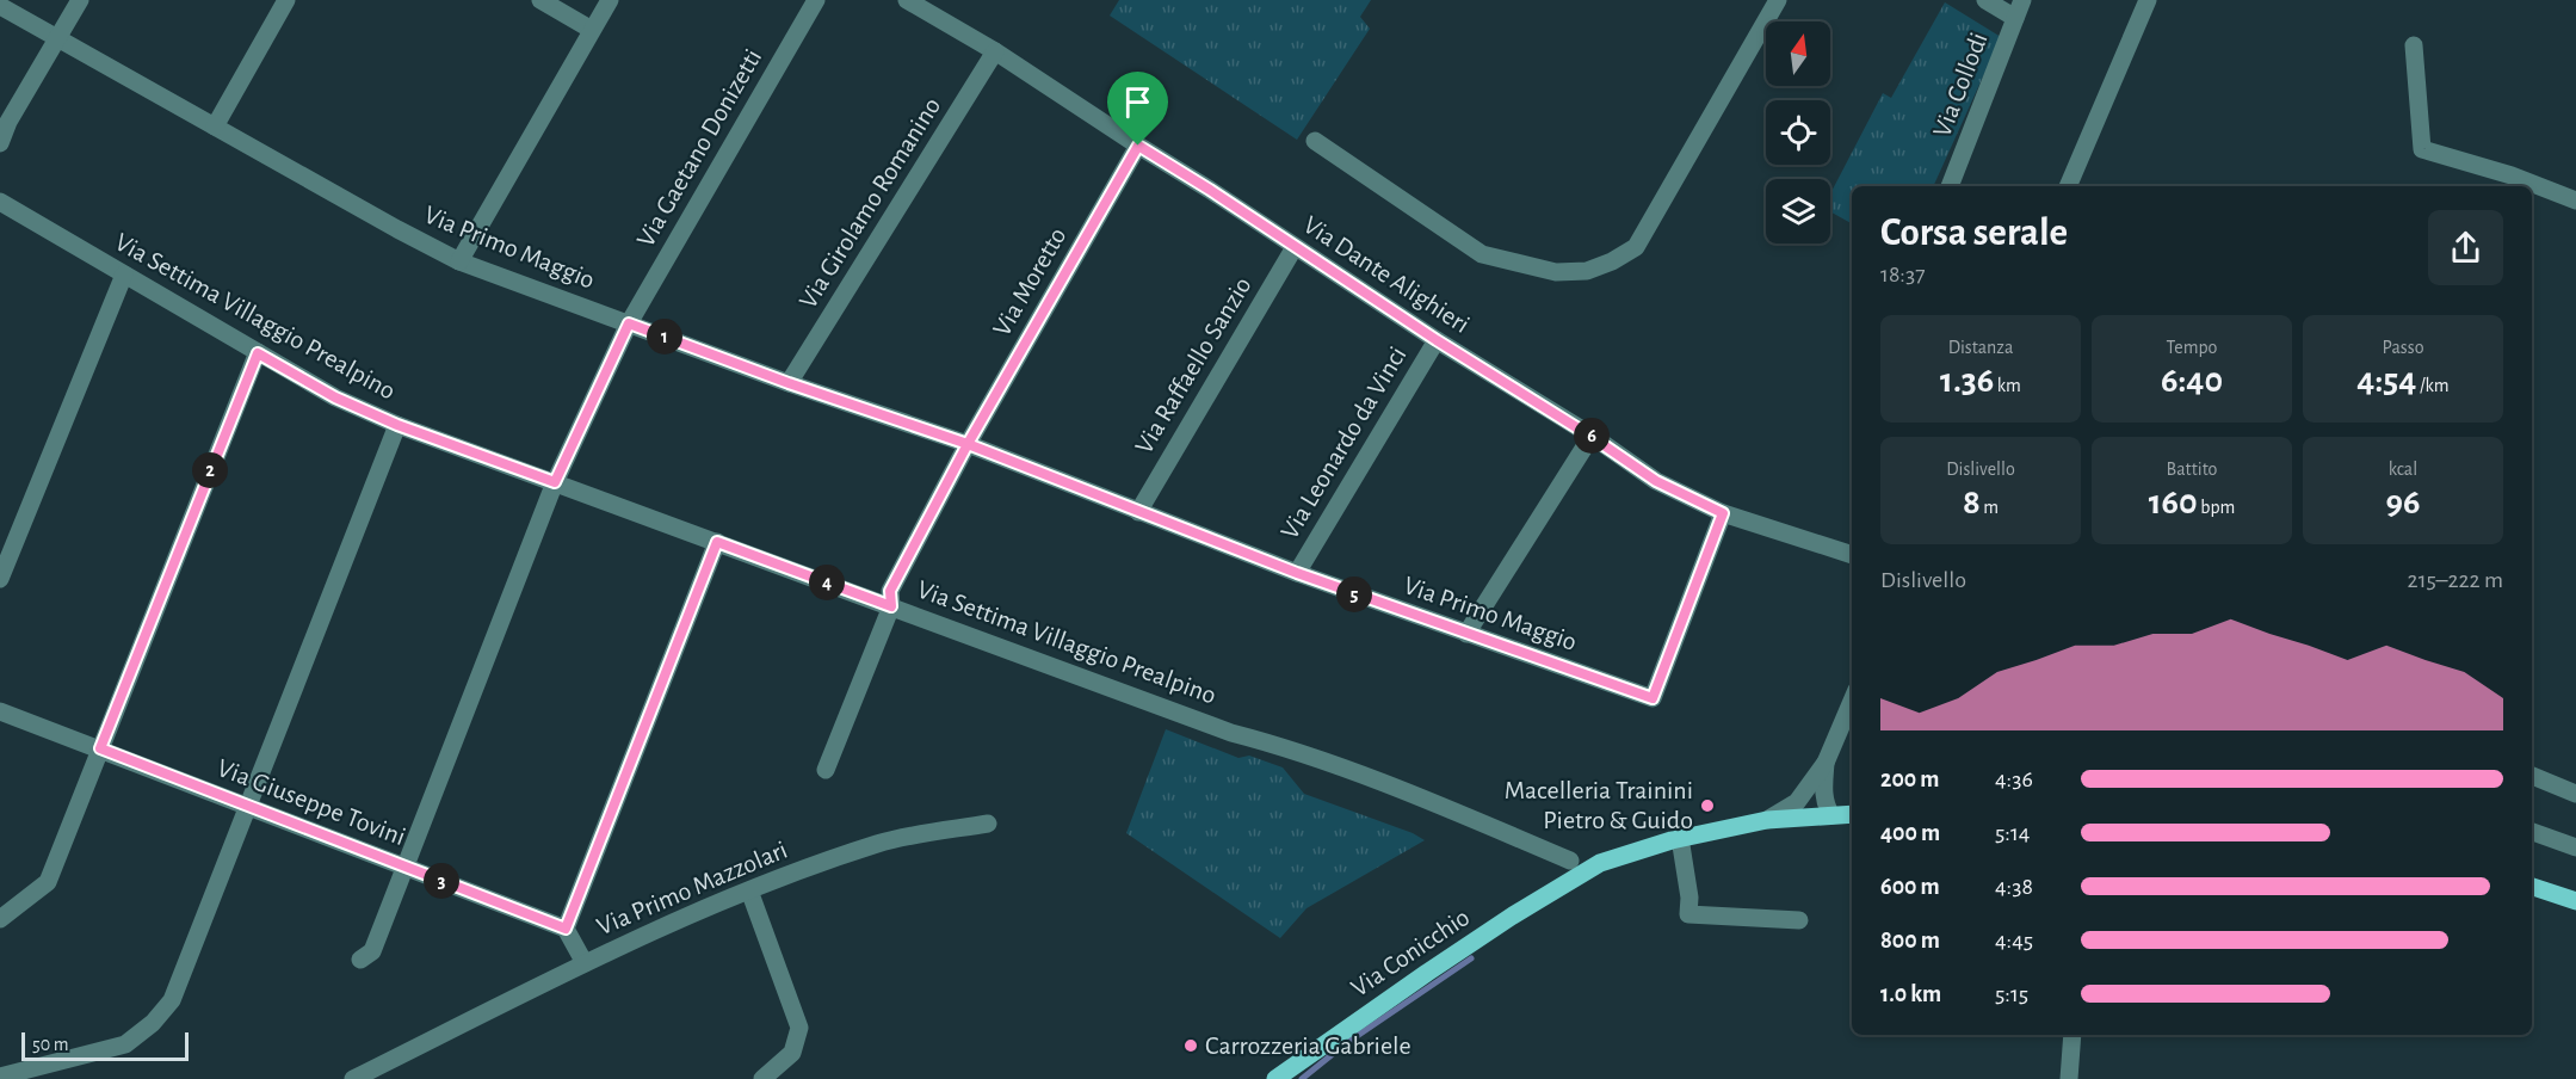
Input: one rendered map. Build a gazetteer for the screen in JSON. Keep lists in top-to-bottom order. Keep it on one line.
{"streets":{"main road":["Via Conicchio"],"street":["Via Collodi","Via Gaetano Donizetti","Via Girolamo Romanino","Via Primo Maggio","Via Dante Alighieri","Via Moretto","Via Settima Villaggio Prealpino","Via Raffaello Sanzio","Via Leonardo da Vinci","Via Giuseppe Tovini","Via Primo Mazzolari"]},"crossings":[["Via Gaetano Donizetti","Via Primo Maggio"],["Via Gaetano Donizetti","Via Settima Villaggio Prealpino"],["Via Gaetano Donizetti","Via Giuseppe Tovini"],["Via Girolamo Romanino","Via Primo Maggio"],["Via Girolamo Romanino","Via Dante Alighieri"],["Via Primo Maggio","Via Dante Alighieri"],["Via Primo Maggio","Via Moretto"],["Via Primo Maggio","Via Raffaello Sanzio"],["Via Primo Maggio","Via Leonardo da Vinci"],["Via Dante Alighieri","Via Moretto"],["Via Dante Alighieri","Via Raffaello Sanzio"],["Via Dante Alighieri","Via Leonardo da Vinci"],["Via Settima Villaggio Prealpino","Via Conicchio"]],"places":["Macelleria Trainini Pietro & Guido","Carrozzeria Gabriele"],"scale_bar":"50 m","north":"top","page":{"heading":["Corsa serale","18:37"],"stats":[["Distanza","1.36 km"],["Tempo","6:40"],["Passo","4:54 /km"],["Dislivello","8 m"],["Battito","160 bpm"],["kcal","96"]],"pins":["1","6","2","4","5","3"],"chart":["Dislivello","215–222 m"],"list":[{"name":"200 m","note":"4:36"},{"name":"400 m","note":"5:14"},{"name":"600 m","note":"4:38"},{"name":"800 m","note":"4:45"},{"name":"1.0 km","note":"5:15"}],"scale":"50 m"}}
